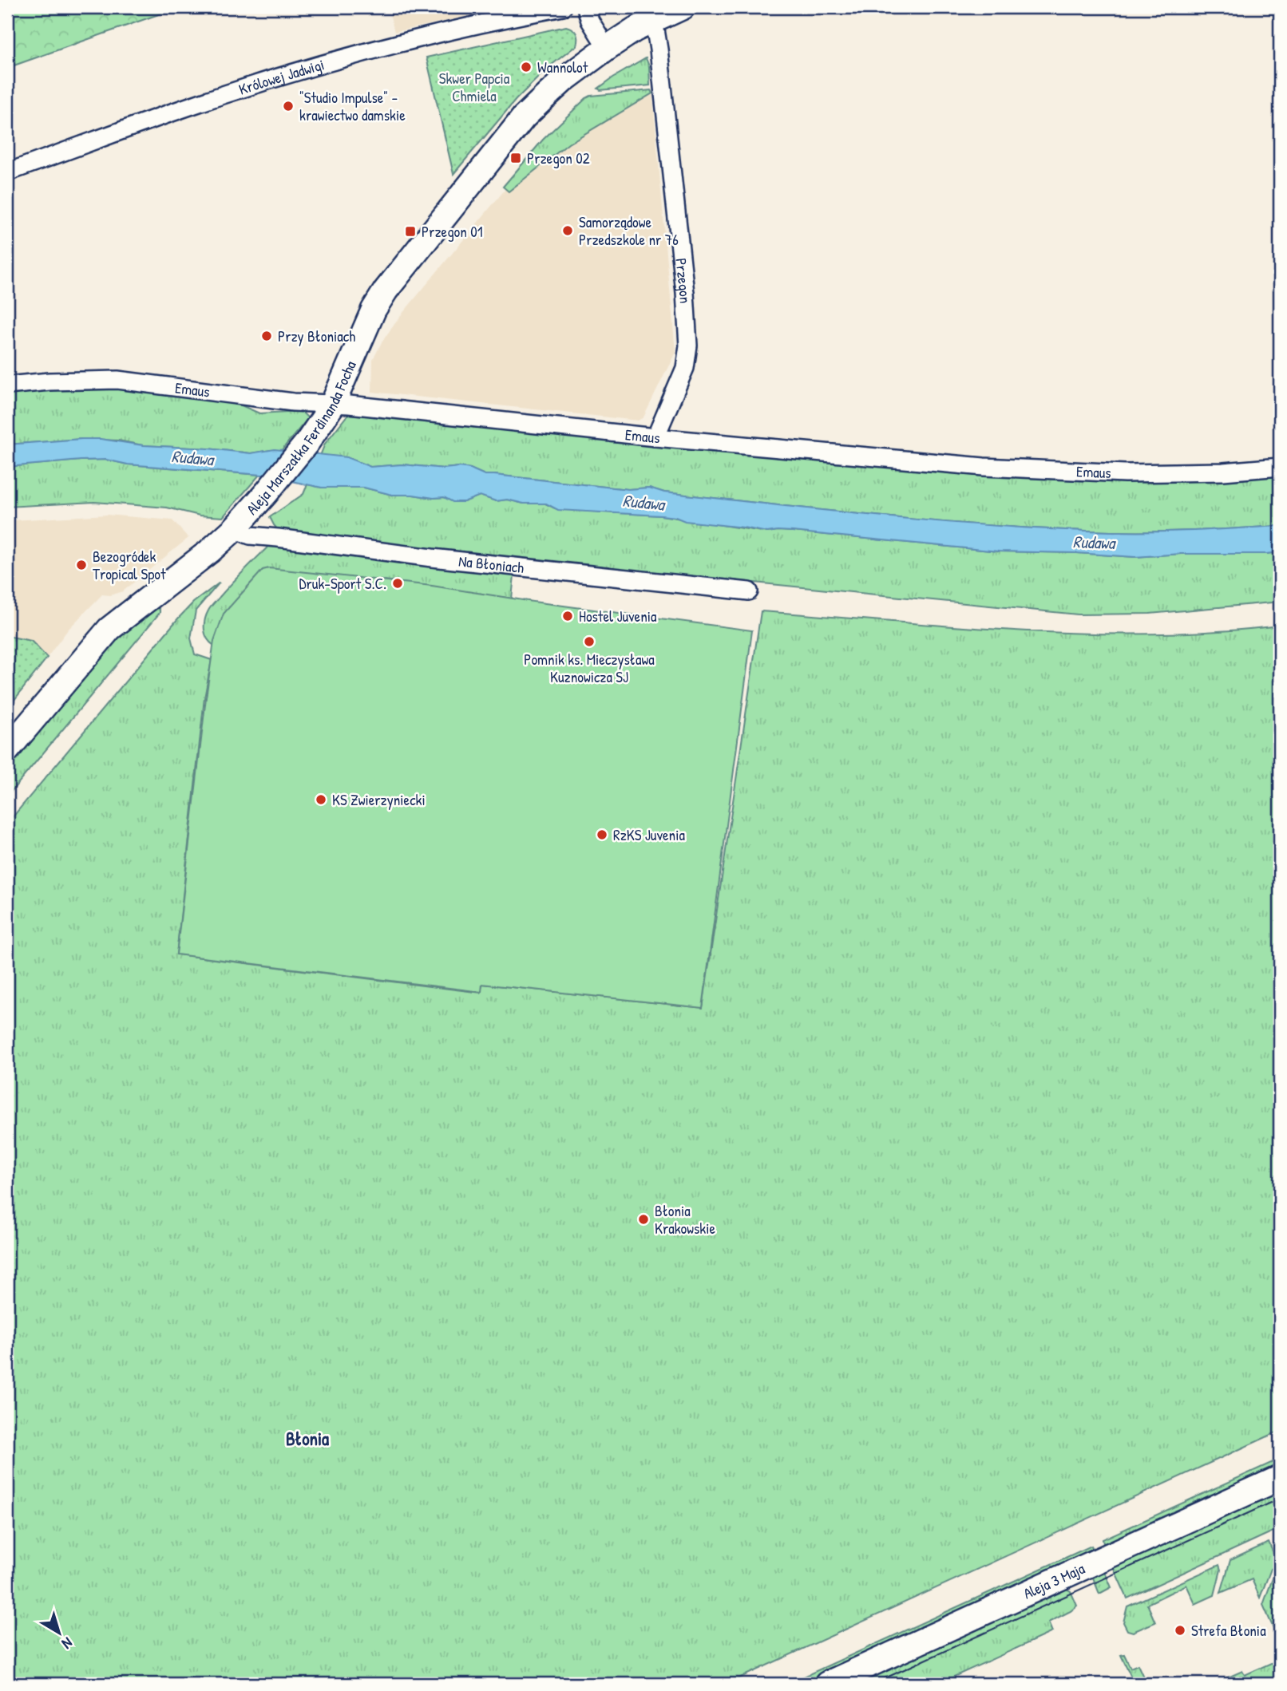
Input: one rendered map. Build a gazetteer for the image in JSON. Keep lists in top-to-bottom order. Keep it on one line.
{"streets":{"street":["Królowej Jadwigi","Przegon","Emaus","Aleja Marszałka Ferdinanda Focha","Na Błoniach","Aleja 3 Maja"]},"crossings":[["Przegon","Emaus"],["Emaus","Aleja Marszałka Ferdinanda Focha"],["Aleja Marszałka Ferdinanda Focha","Na Błoniach"]],"districts":["Błonia"],"water":["Rudawa"],"parks":["Skwer Papcia Chmiela"],"places":{"other":["Wannolot","\"Studio Impulse\" - krawiectwo damskie","Samorządowe Przedszkole nr 76","Przy Błoniach","Bezogródek Tropical Spot","Druk-Sport S.C.","Hostel Juvenia","Pomnik ks. Mieczysława Kuznowicza SJ","KS Zwierzyniecki","RzKS Juvenia","Błonia Krakowskie","Strefa Błonia"],"transit":["Przegon 02","Przegon 01"]},"north":"bottom right"}
